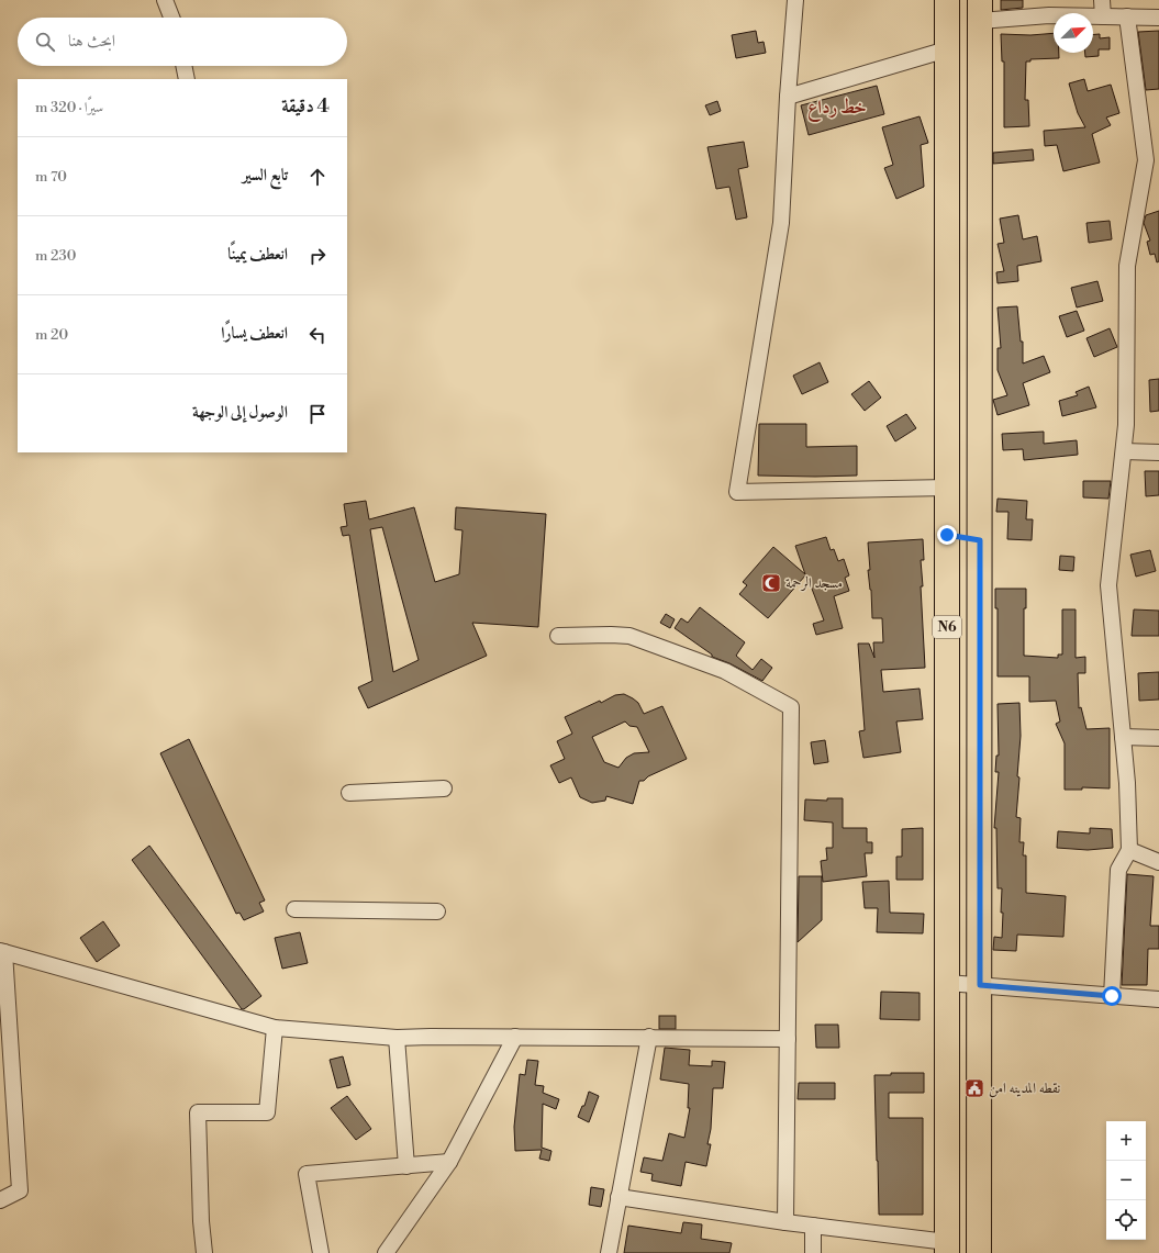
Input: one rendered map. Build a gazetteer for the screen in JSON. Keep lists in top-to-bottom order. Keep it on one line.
{"streets":{"main road":["N6"]},"districts":["خط رداع"],"places":{"mosque":["مسجد الرحمة"],"public building":["نقطه المدينه امن"]},"north":"top right","page":{"search":"ابحث هنا","heading":["4 دقيقة","سيرًا · 320 m"],"list":[["تابع السير","70 m"],["انعطف يمينًا","230 m"],["انعطف يسارًا","20 m"],"الوصول إلى الوجهة"],"map_buttons":["+","−"]}}
